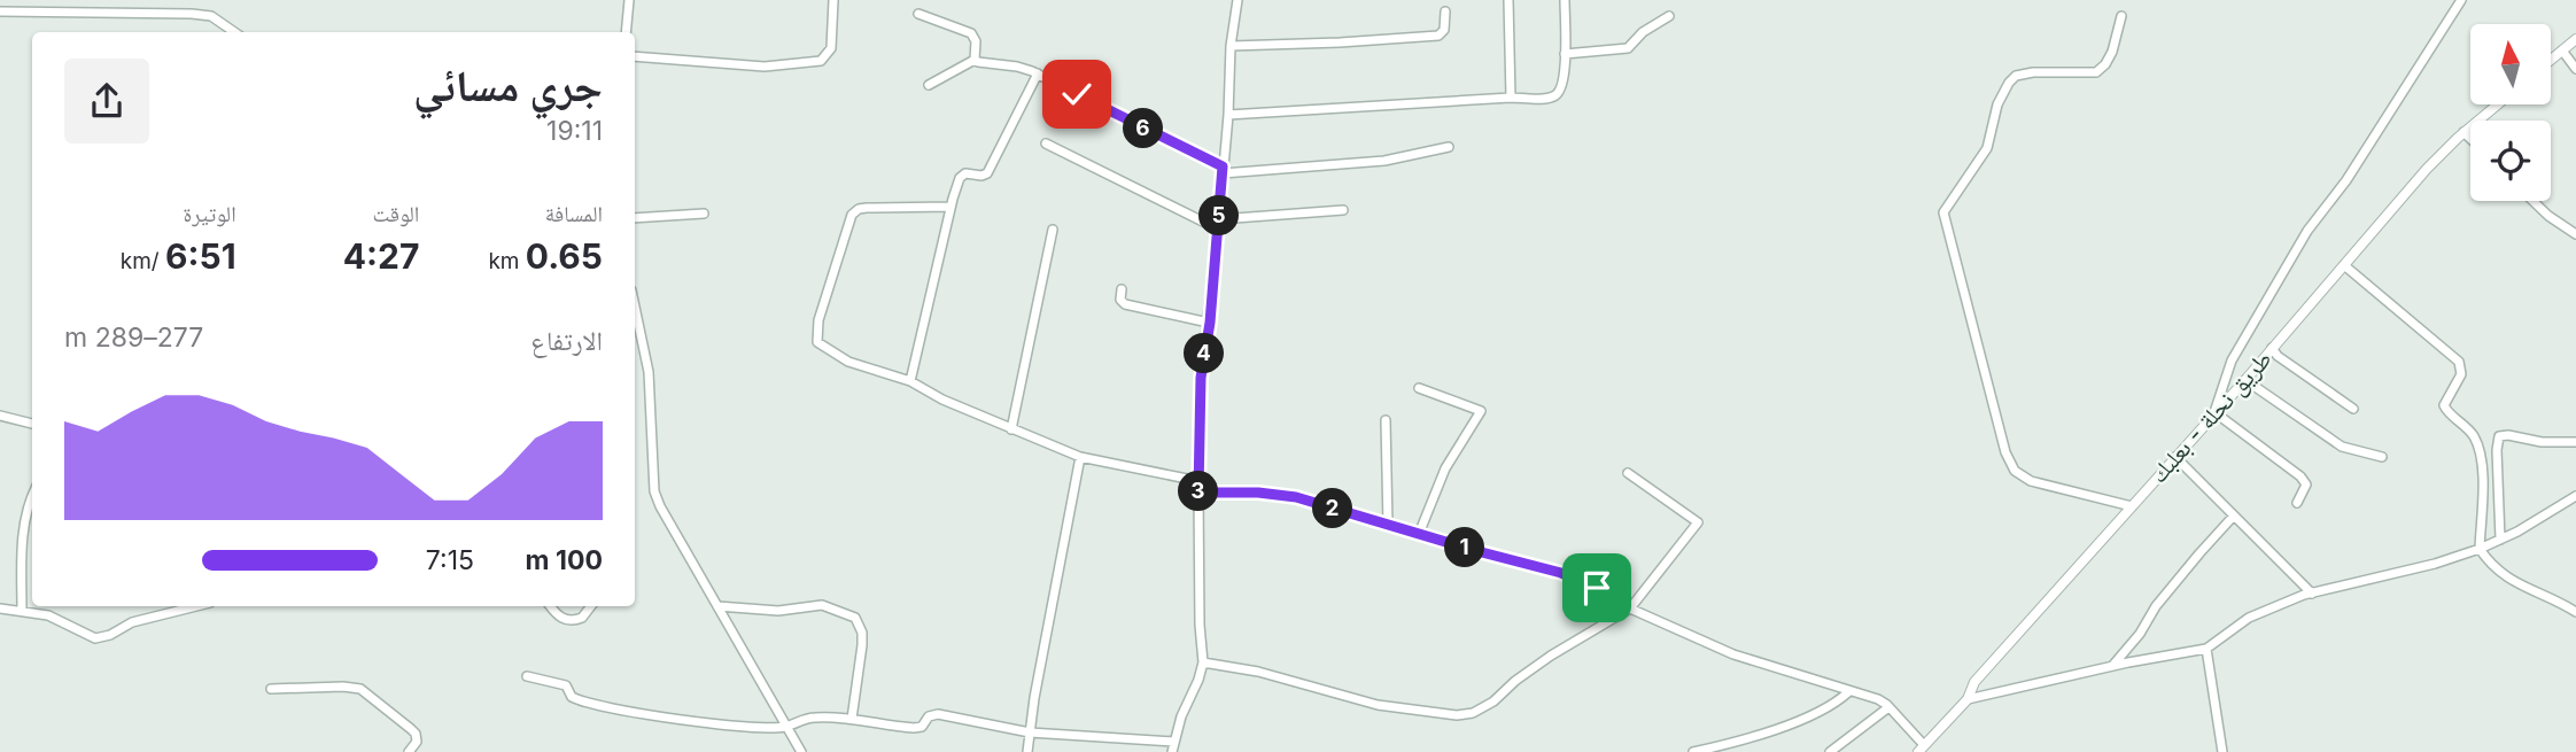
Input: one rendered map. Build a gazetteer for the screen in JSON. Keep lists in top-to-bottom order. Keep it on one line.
{"streets":{"street":["طريق نحلة - بعلبك"]},"north":"top","page":{"heading":["جري مسائي","19:11"],"pins":["6","5","4","3","2","1"],"stats":[["المسافة","0.65 km"],["الوقت","4:27"],["الوتيرة","6:51 /km"]],"chart":["الارتفاع","277–289 m"],"list":[{"name":"100 m","note":"7:15"}]}}
